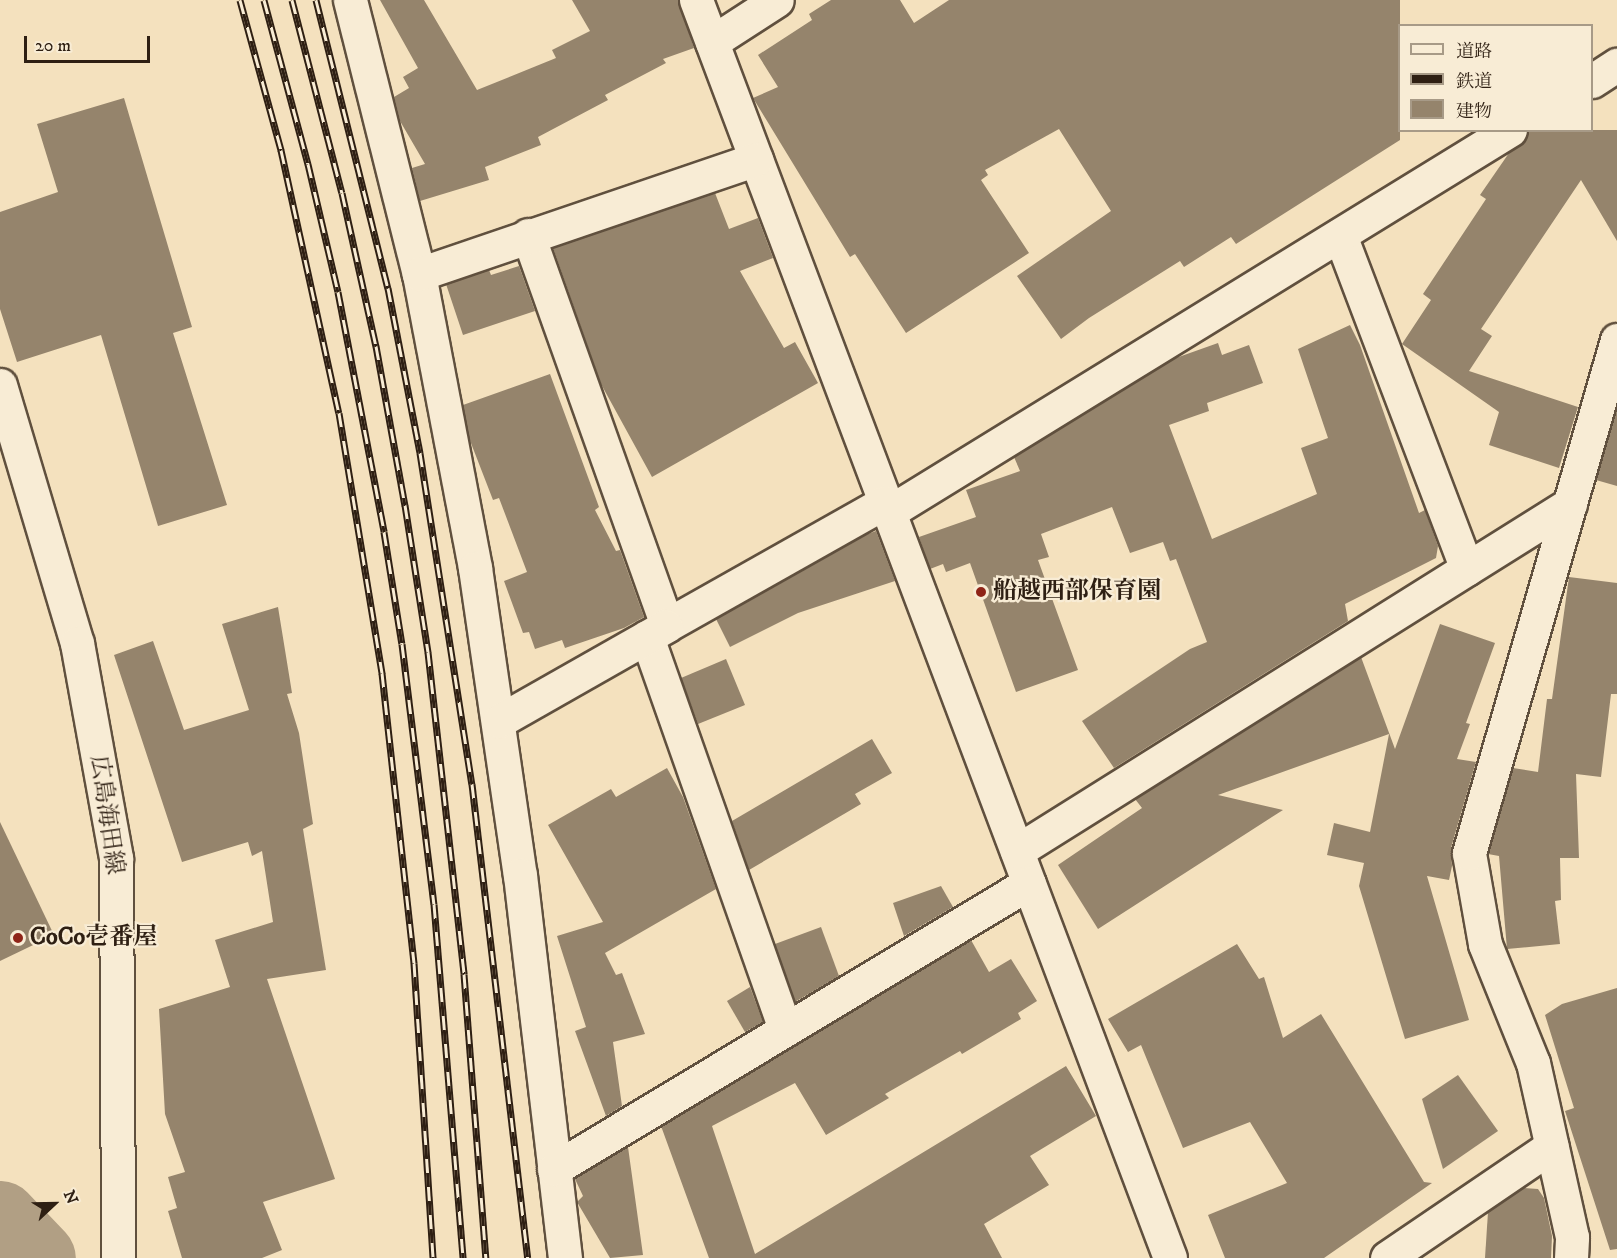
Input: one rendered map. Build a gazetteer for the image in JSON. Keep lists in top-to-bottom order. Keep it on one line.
{"streets":{"street":["広島海田線"]},"places":["船越西部保育園","CoCo壱番屋"],"legend":["道路","鉄道","建物"],"scale_bar":"20 m","north":"right"}
